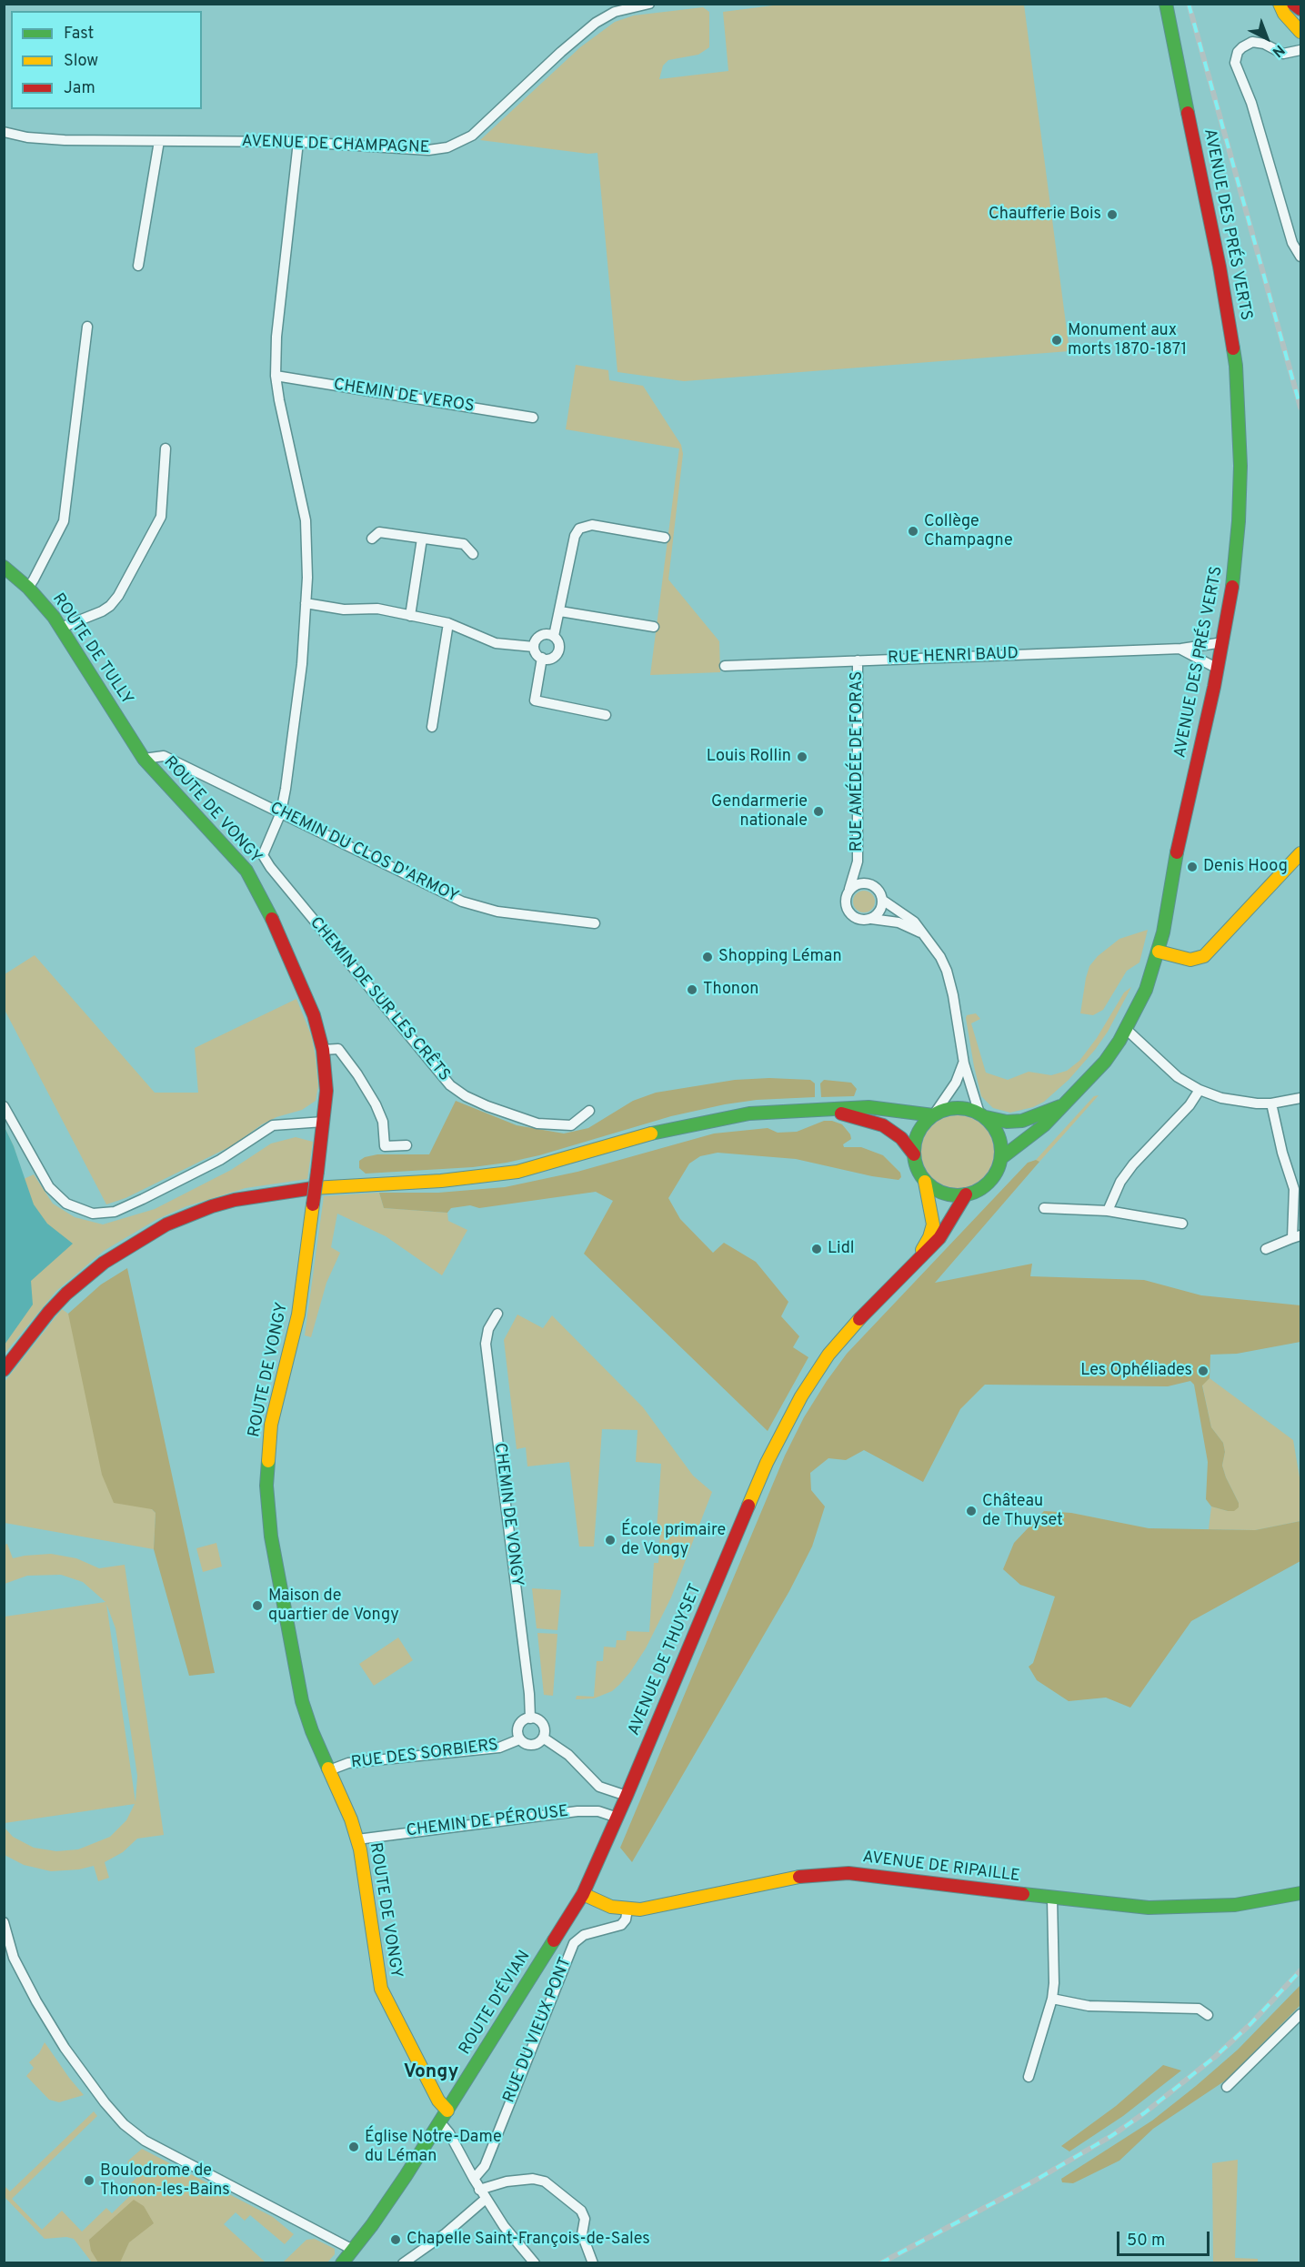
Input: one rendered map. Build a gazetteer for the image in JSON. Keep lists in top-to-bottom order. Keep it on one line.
{"streets":{"street":["AVENUE DE CHAMPAGNE","AVENUE DES PRÉS VERTS","CHEMIN DE VEROS","ROUTE DE TULLY","RUE HENRI BAUD","RUE AMÉDÉE DE FORAS","ROUTE DE VONGY","CHEMIN DU CLOS D'ARMOY","CHEMIN DE SUR LES CRÊTS","CHEMIN DE VONGY","AVENUE DE THUYSET","RUE DES SORBIERS","CHEMIN DE PÉROUSE","AVENUE DE RIPAILLE","ROUTE D'ÉVIAN","RUE DU VIEUX PONT"]},"crossings":[["AVENUE DES PRÉS VERTS","RUE HENRI BAUD"],["ROUTE DE TULLY","ROUTE DE VONGY"],["ROUTE DE TULLY","CHEMIN DU CLOS D'ARMOY"],["RUE HENRI BAUD","RUE AMÉDÉE DE FORAS"],["ROUTE DE VONGY","CHEMIN DU CLOS D'ARMOY"],["ROUTE DE VONGY","RUE DES SORBIERS"],["ROUTE DE VONGY","CHEMIN DE PÉROUSE"],["ROUTE DE VONGY","ROUTE D'ÉVIAN"],["CHEMIN DU CLOS D'ARMOY","CHEMIN DE SUR LES CRÊTS"],["CHEMIN DE VONGY","RUE DES SORBIERS"],["AVENUE DE THUYSET","CHEMIN DE PÉROUSE"],["AVENUE DE THUYSET","AVENUE DE RIPAILLE"],["AVENUE DE THUYSET","ROUTE D'ÉVIAN"],["AVENUE DE RIPAILLE","ROUTE D'ÉVIAN"],["AVENUE DE RIPAILLE","RUE DU VIEUX PONT"]],"districts":["Vongy"],"places":["Chaufferie Bois","Monument aux morts 1870-1871","Collège Champagne","Louis Rollin","Gendarmerie nationale","Denis Hoog","Shopping Léman","Thonon","Lidl","Les Ophéliades","Château de Thuyset","École primaire de Vongy","Maison de quartier de Vongy","Église Notre-Dame du Léman","Boulodrome de Thonon-les-Bains","Chapelle Saint-François-de-Sales"],"legend":["Fast","Slow","Jam"],"scale_bar":"50 m","north":"bottom right"}
